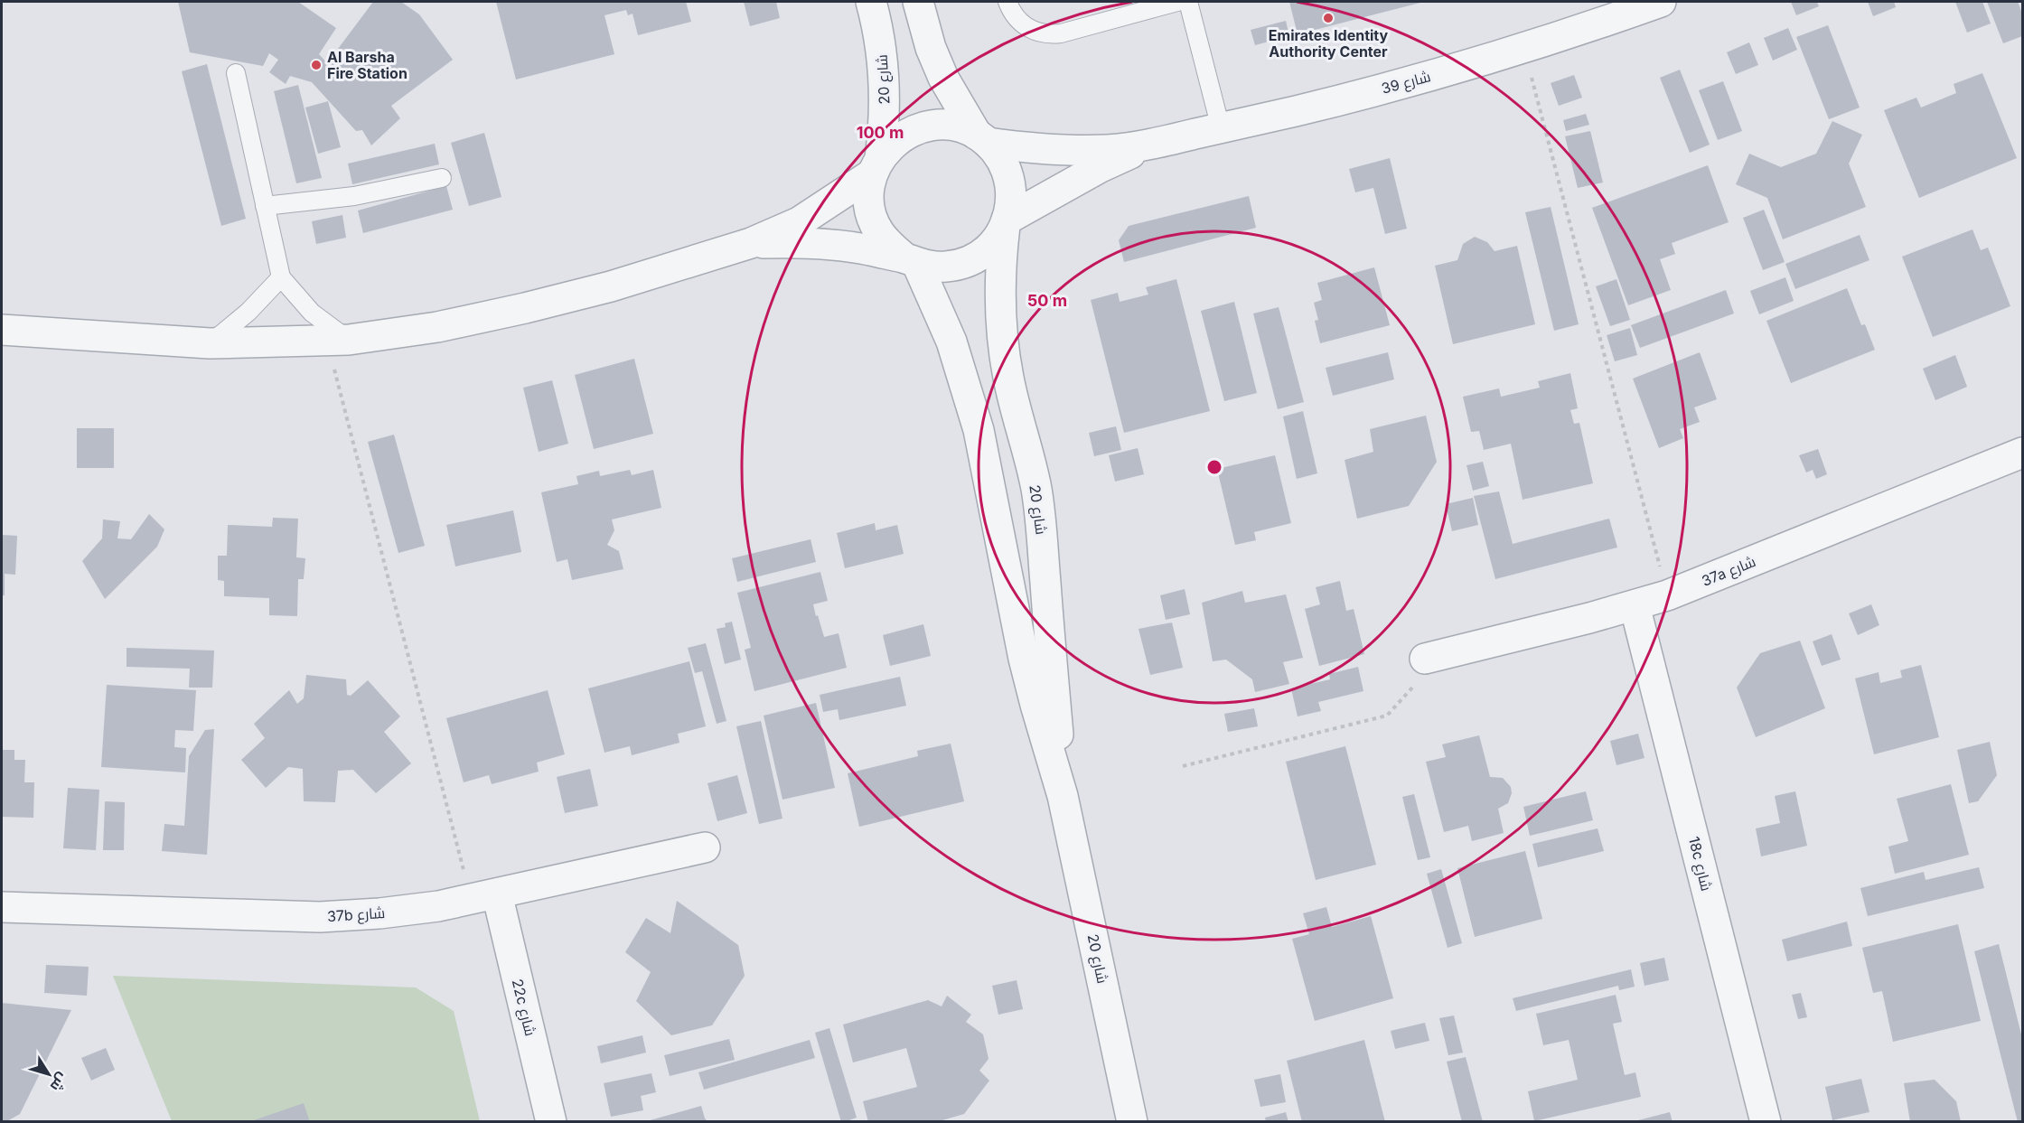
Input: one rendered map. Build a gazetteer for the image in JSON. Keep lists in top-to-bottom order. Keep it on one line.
{"streets":{"street":["شارع 20","شارع 39","37a شارع","18c شارع","37b شارع","22c شارع"]},"crossings":[["شارع 20","شارع 39"],["37a شارع","18c شارع"],["37b شارع","22c شارع"]],"places":["Emirates Identity Authority Center","Al Barsha Fire Station"],"north":"bottom right","rings":["100 m","50 m"]}
